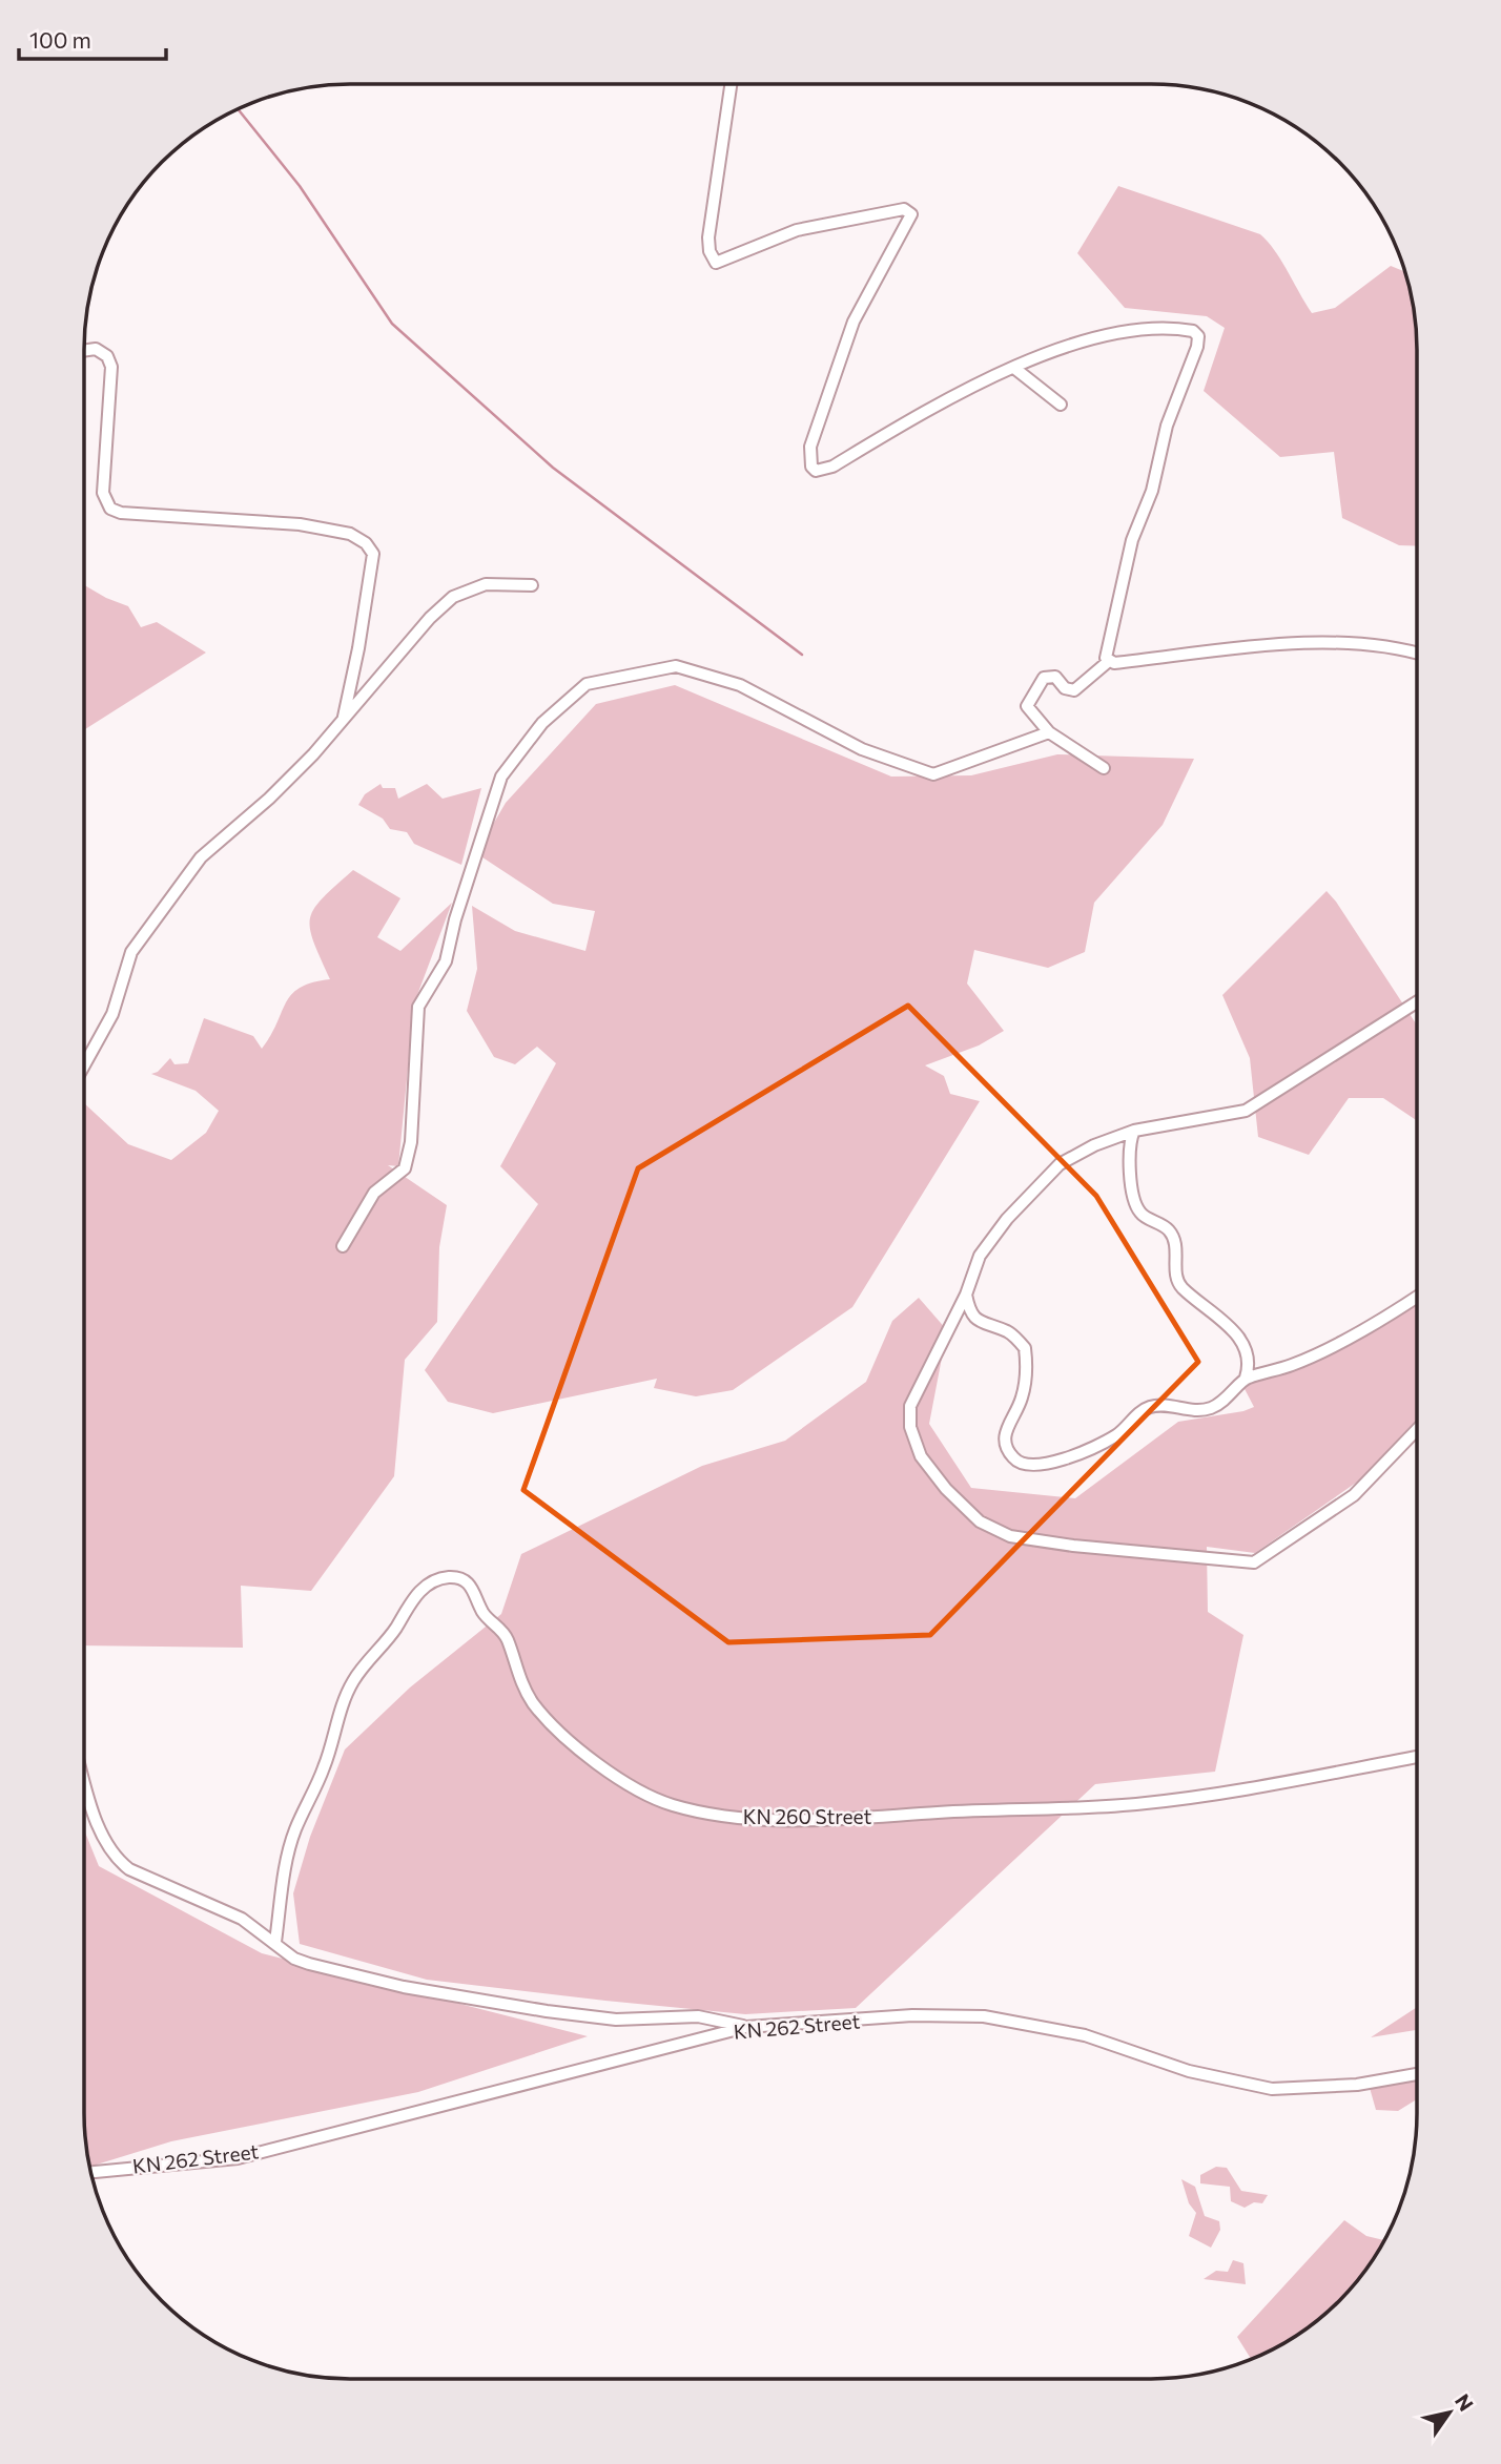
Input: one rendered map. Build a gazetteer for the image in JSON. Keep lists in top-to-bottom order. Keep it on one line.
{"streets":{"street":["KN 260 Street","KN 262 Street"]},"scale_bar":"100 m","north":"top right"}
